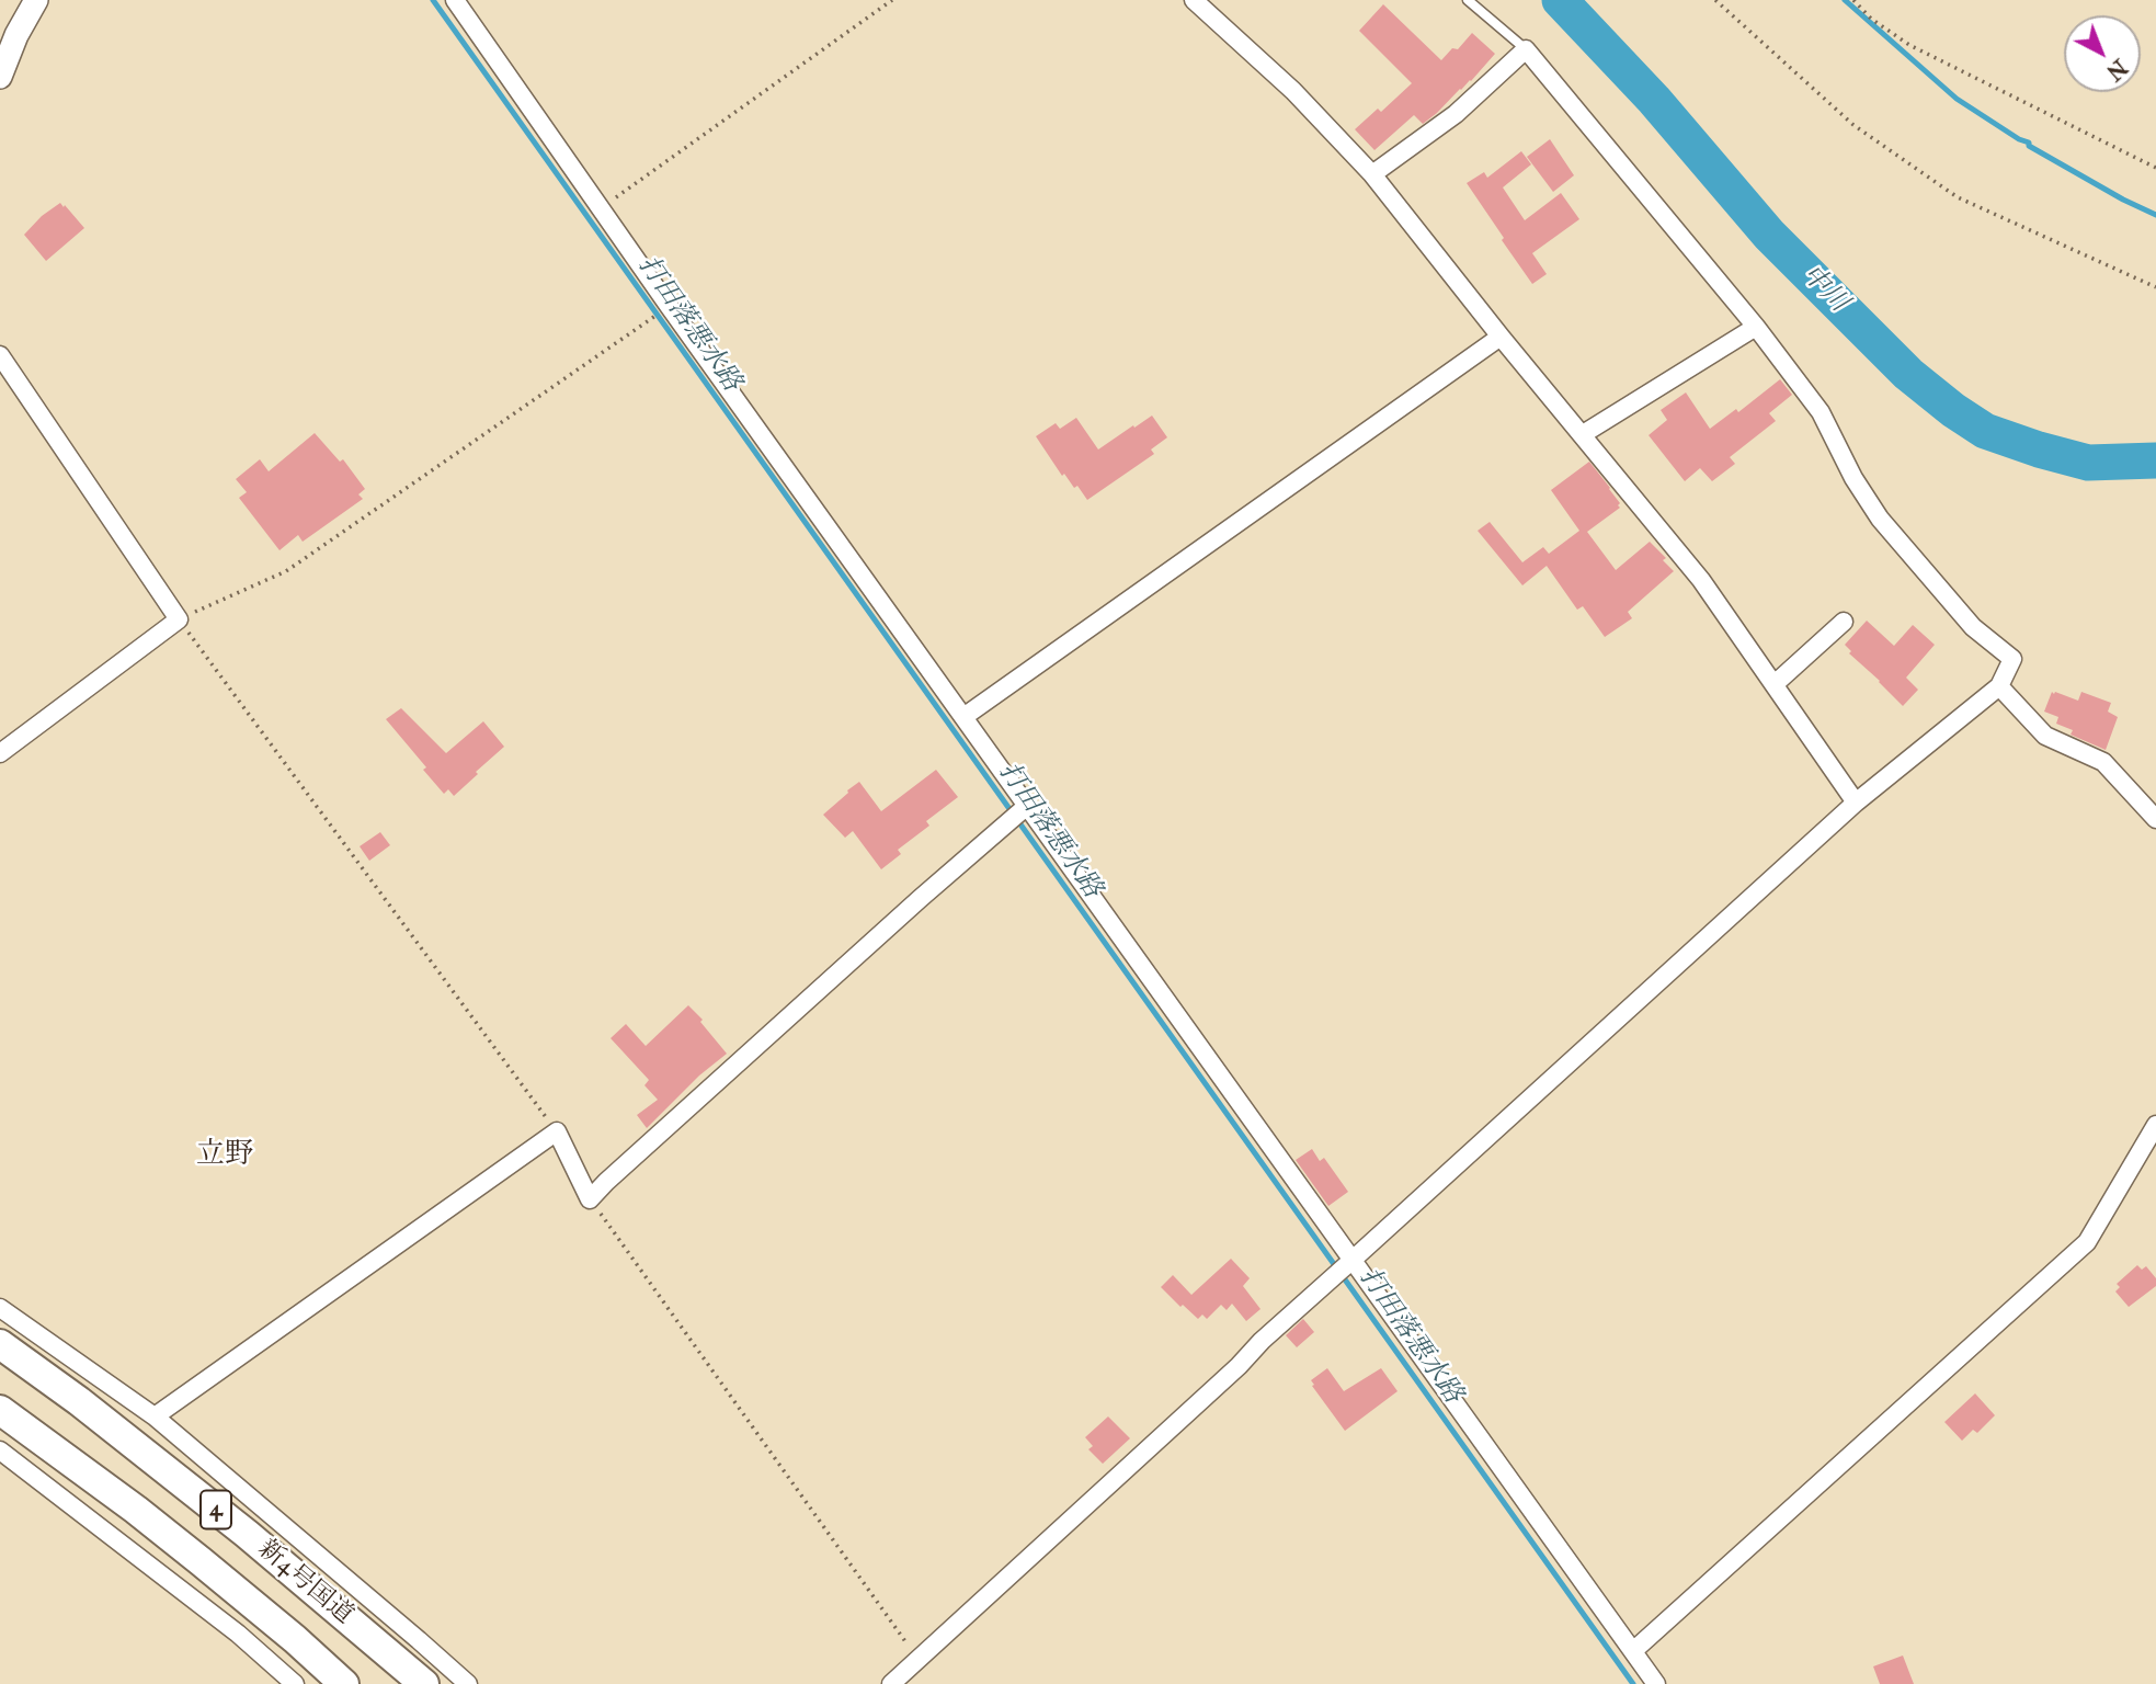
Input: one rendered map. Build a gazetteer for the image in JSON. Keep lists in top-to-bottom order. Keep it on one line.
{"streets":{"highway":["4","新4号国道"]},"districts":["立野"],"water":["中川","打田落悪水路"],"north":"bottom right"}
